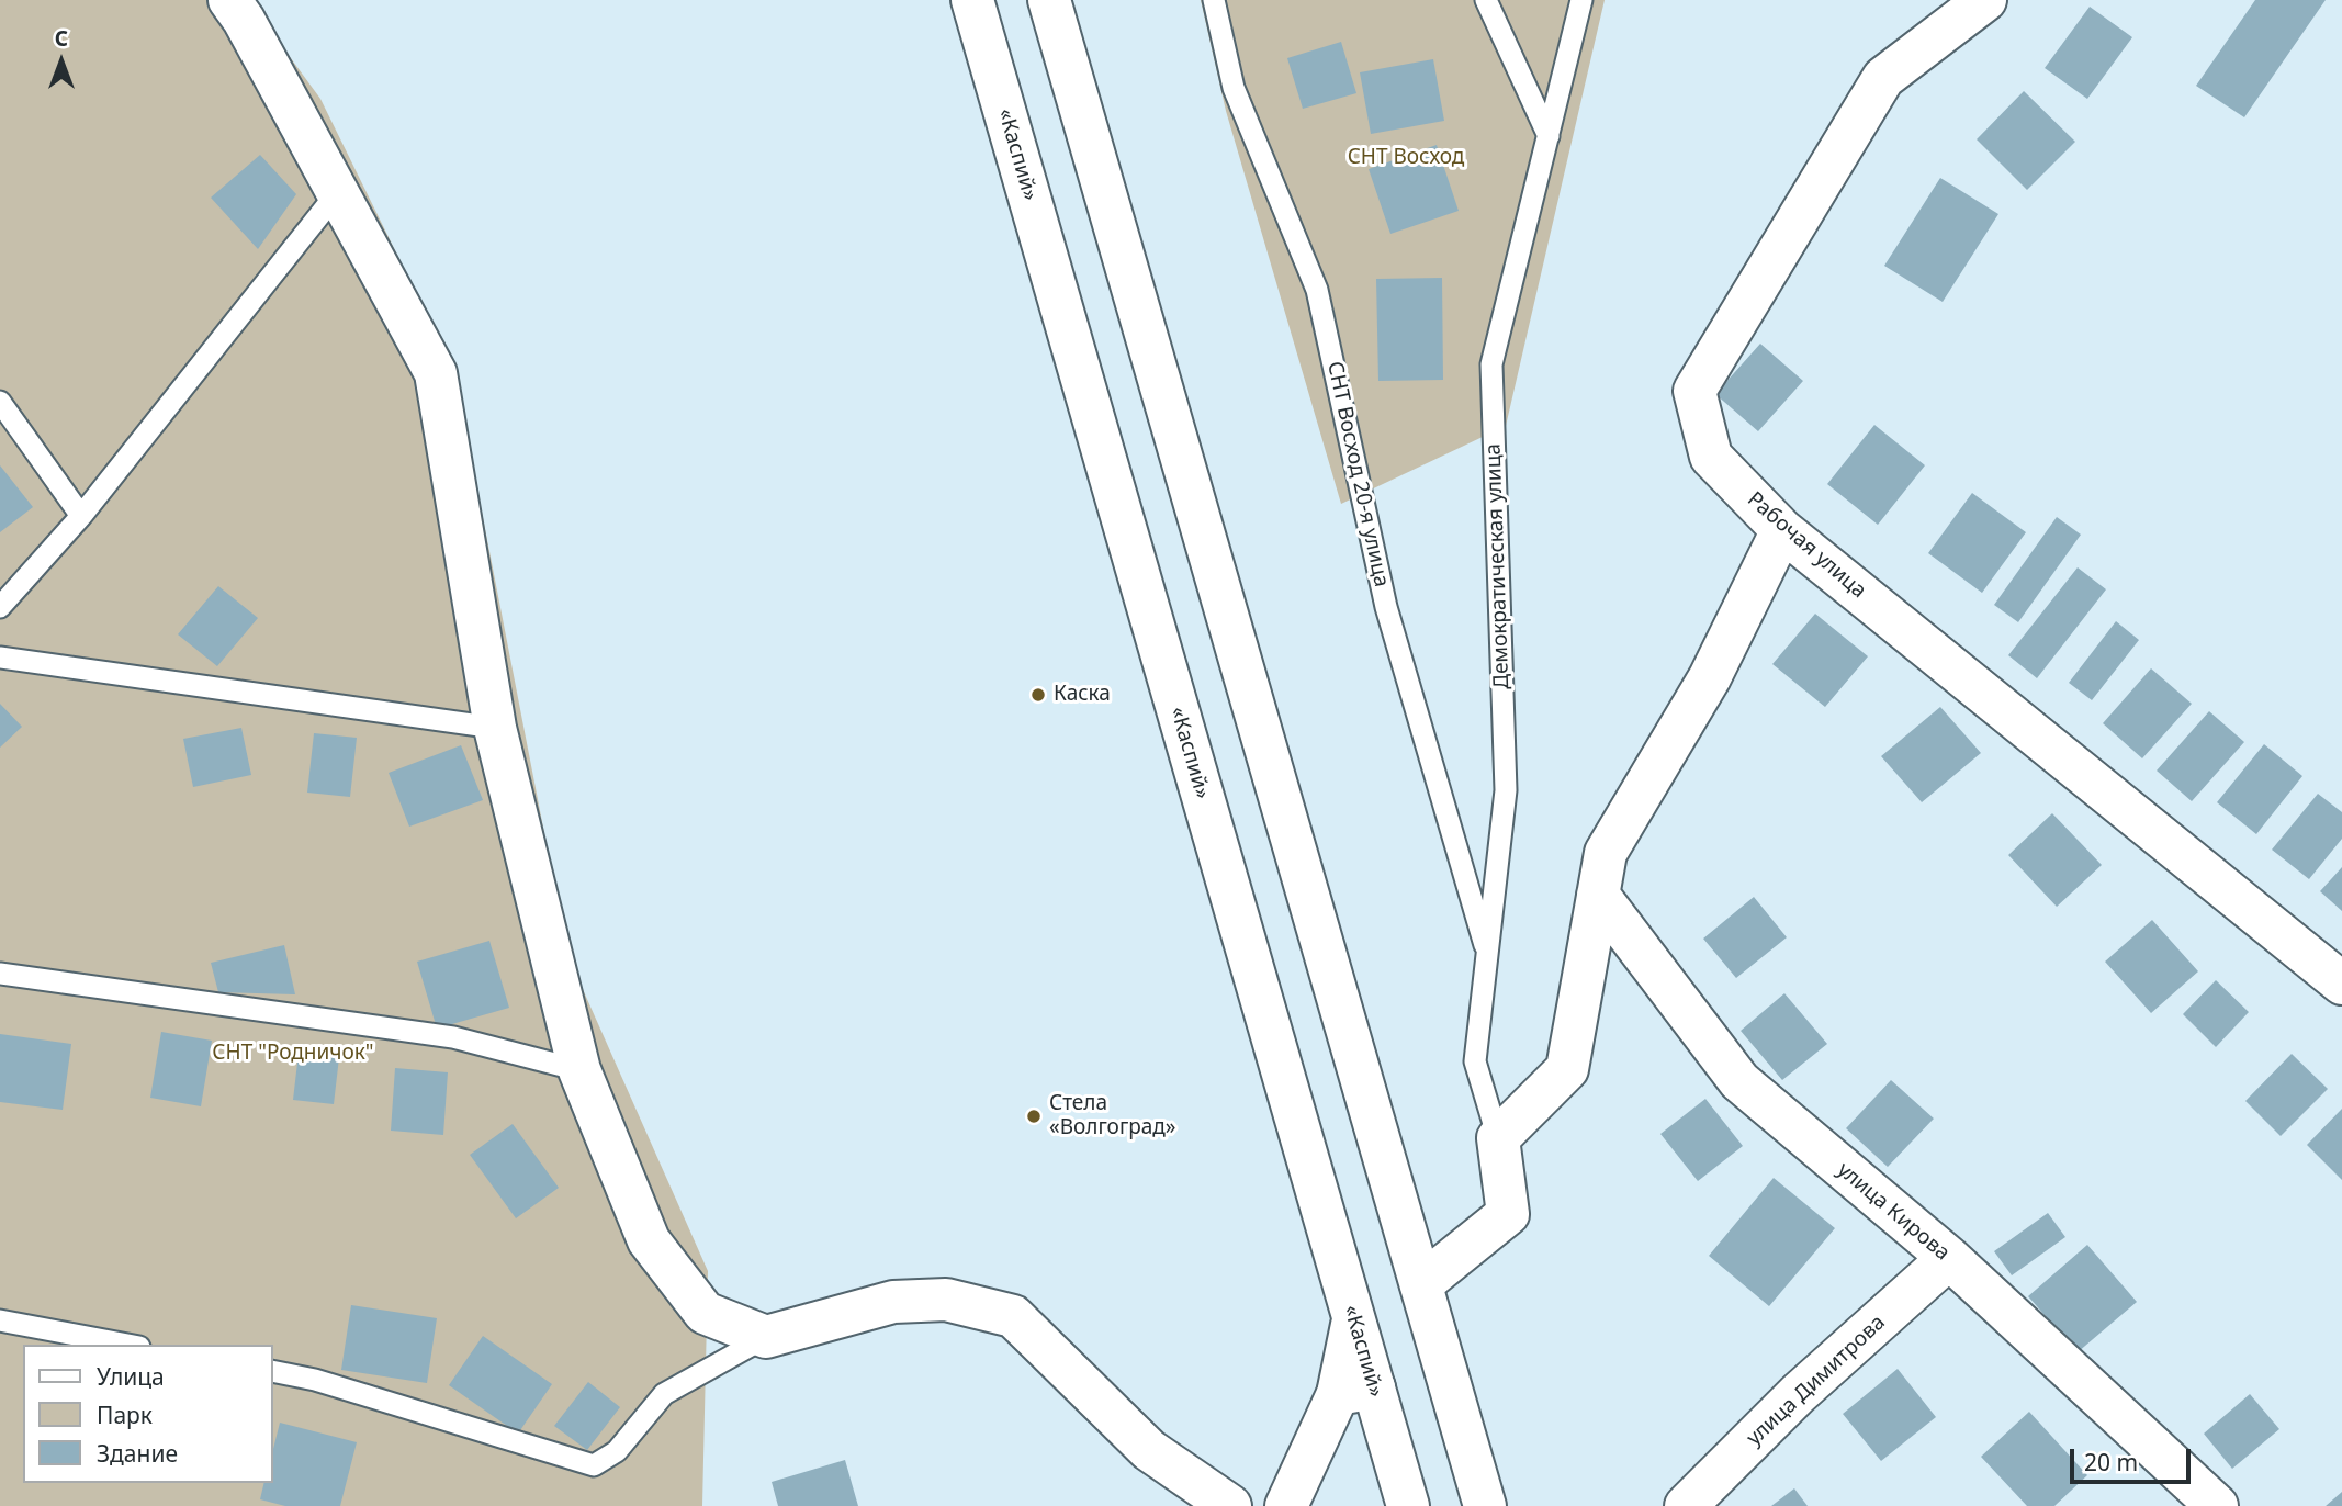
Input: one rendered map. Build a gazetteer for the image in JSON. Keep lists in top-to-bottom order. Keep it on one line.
{"streets":{"main road":["«Каспий»","Рабочая улица","улица Кирова","улица Димитрова"],"lane":["СНТ Восход 20-я улица","Демократическая улица"]},"crossings":[["СНТ Восход 20-я улица","Демократическая улица"],["улица Кирова","улица Димитрова"]],"parks":["СНТ Восход","СНТ \"Родничок\""],"places":["Каска","Стела «Волгоград»"],"legend":["Улица","Парк","Здание"],"scale_bar":"20 m","north":"top"}
